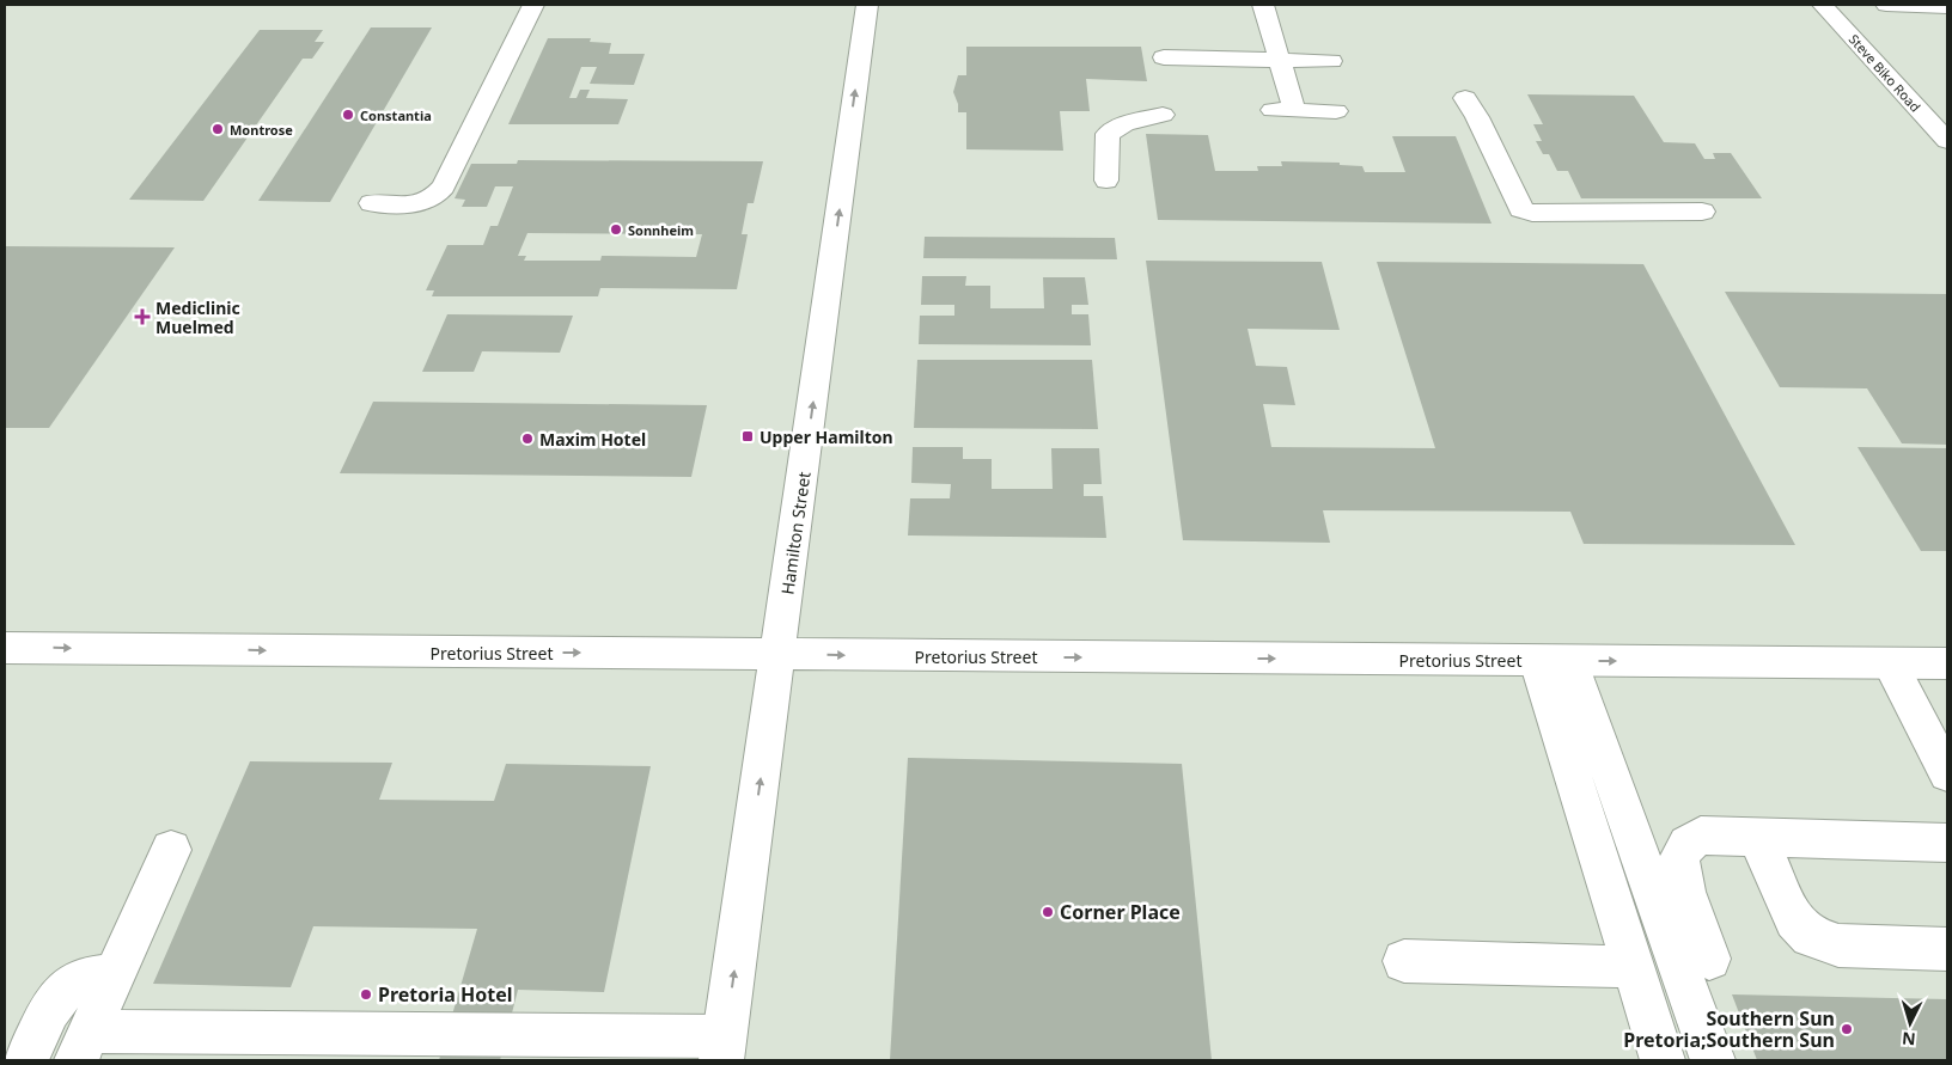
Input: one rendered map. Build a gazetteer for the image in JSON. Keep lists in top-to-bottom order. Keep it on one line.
{"streets":{"main road":["Steve Biko Road","Hamilton Street","Pretorius Street"]},"crossings":[["Hamilton Street","Pretorius Street"]],"one_way":["Hamilton Street","Pretorius Street"],"places":{"other":["Constantia","Montrose","Sonnheim","Maxim Hotel","Corner Place","Pretoria Hotel","Southern Sun Pretoria;Southern Sun"],"health":["Mediclinic Muelmed"],"transit":["Upper Hamilton"]},"north":"bottom"}
